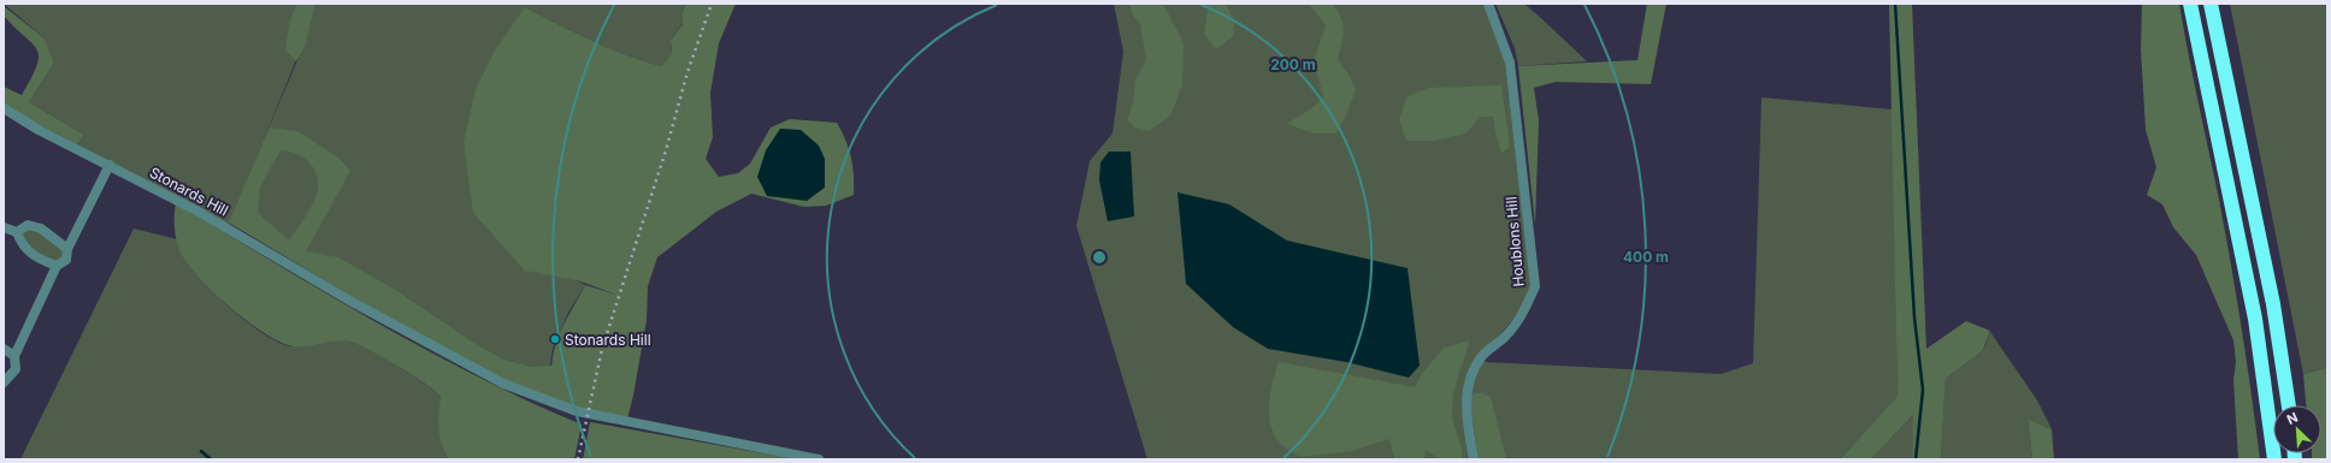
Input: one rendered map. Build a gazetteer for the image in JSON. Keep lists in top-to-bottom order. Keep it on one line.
{"streets":{"street":["Stonards Hill","Houblons Hill"]},"places":["Stonards Hill"],"north":"top left","rings":["200 m","400 m"]}
